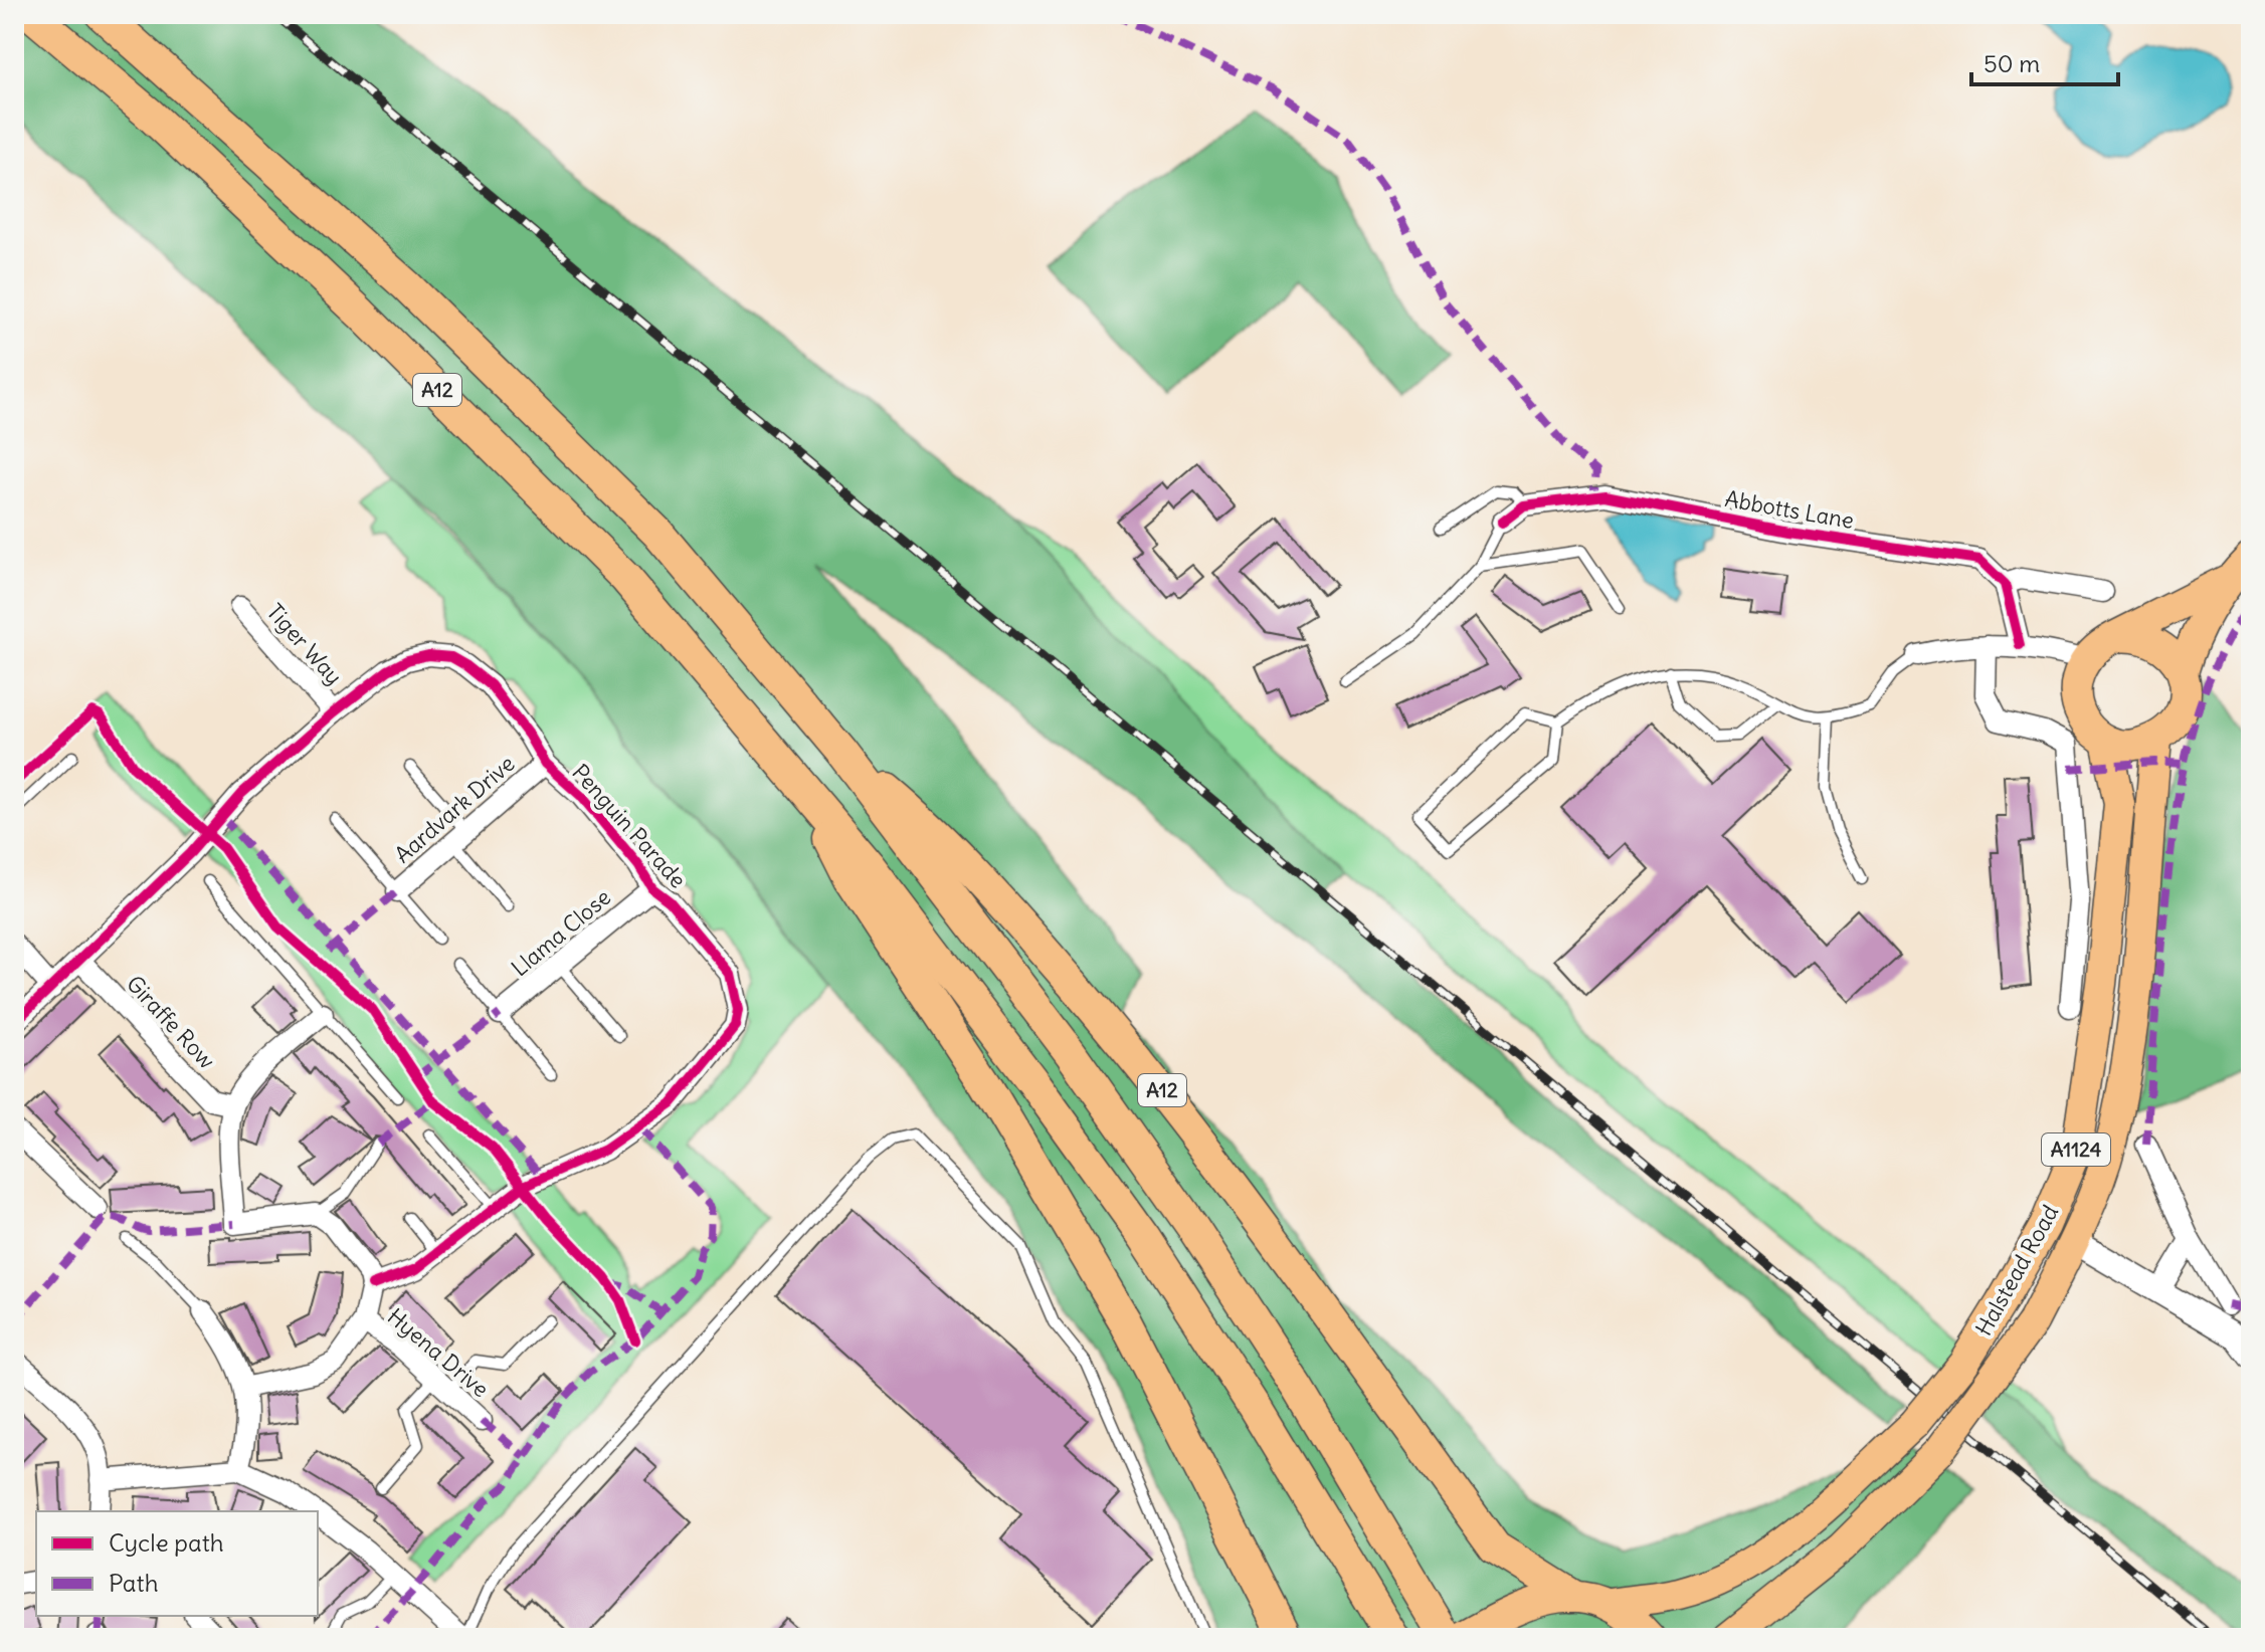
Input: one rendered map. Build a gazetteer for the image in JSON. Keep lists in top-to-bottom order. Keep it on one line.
{"streets":{"highway":["A12"],"main road":["A1124","Halstead Road"],"street":["Abbotts Lane","Tiger Way","Aardvark Drive","Penguin Parade","Llama Close","Giraffe Row","Hyena Drive"]},"crossings":[["Tiger Way","Penguin Parade"],["Aardvark Drive","Penguin Parade"],["Penguin Parade","Llama Close"],["Penguin Parade","Giraffe Row"]],"legend":["Cycle path","Path"],"scale_bar":"50 m"}
